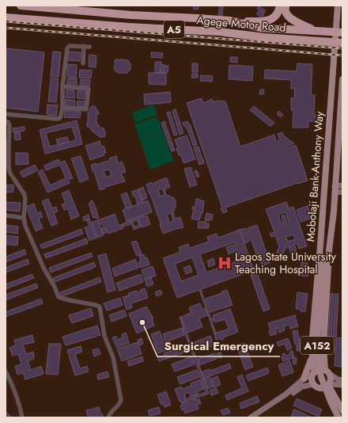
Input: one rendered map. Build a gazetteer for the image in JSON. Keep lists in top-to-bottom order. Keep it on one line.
{"streets":{"highway":["Agege Motor Road","A5"],"main road":["Mobolaji Bank-Anthony Way","A152"]},"places":{"hospital":["Lagos State University Teaching Hospital"],"other":["Surgical Emergency"]}}
